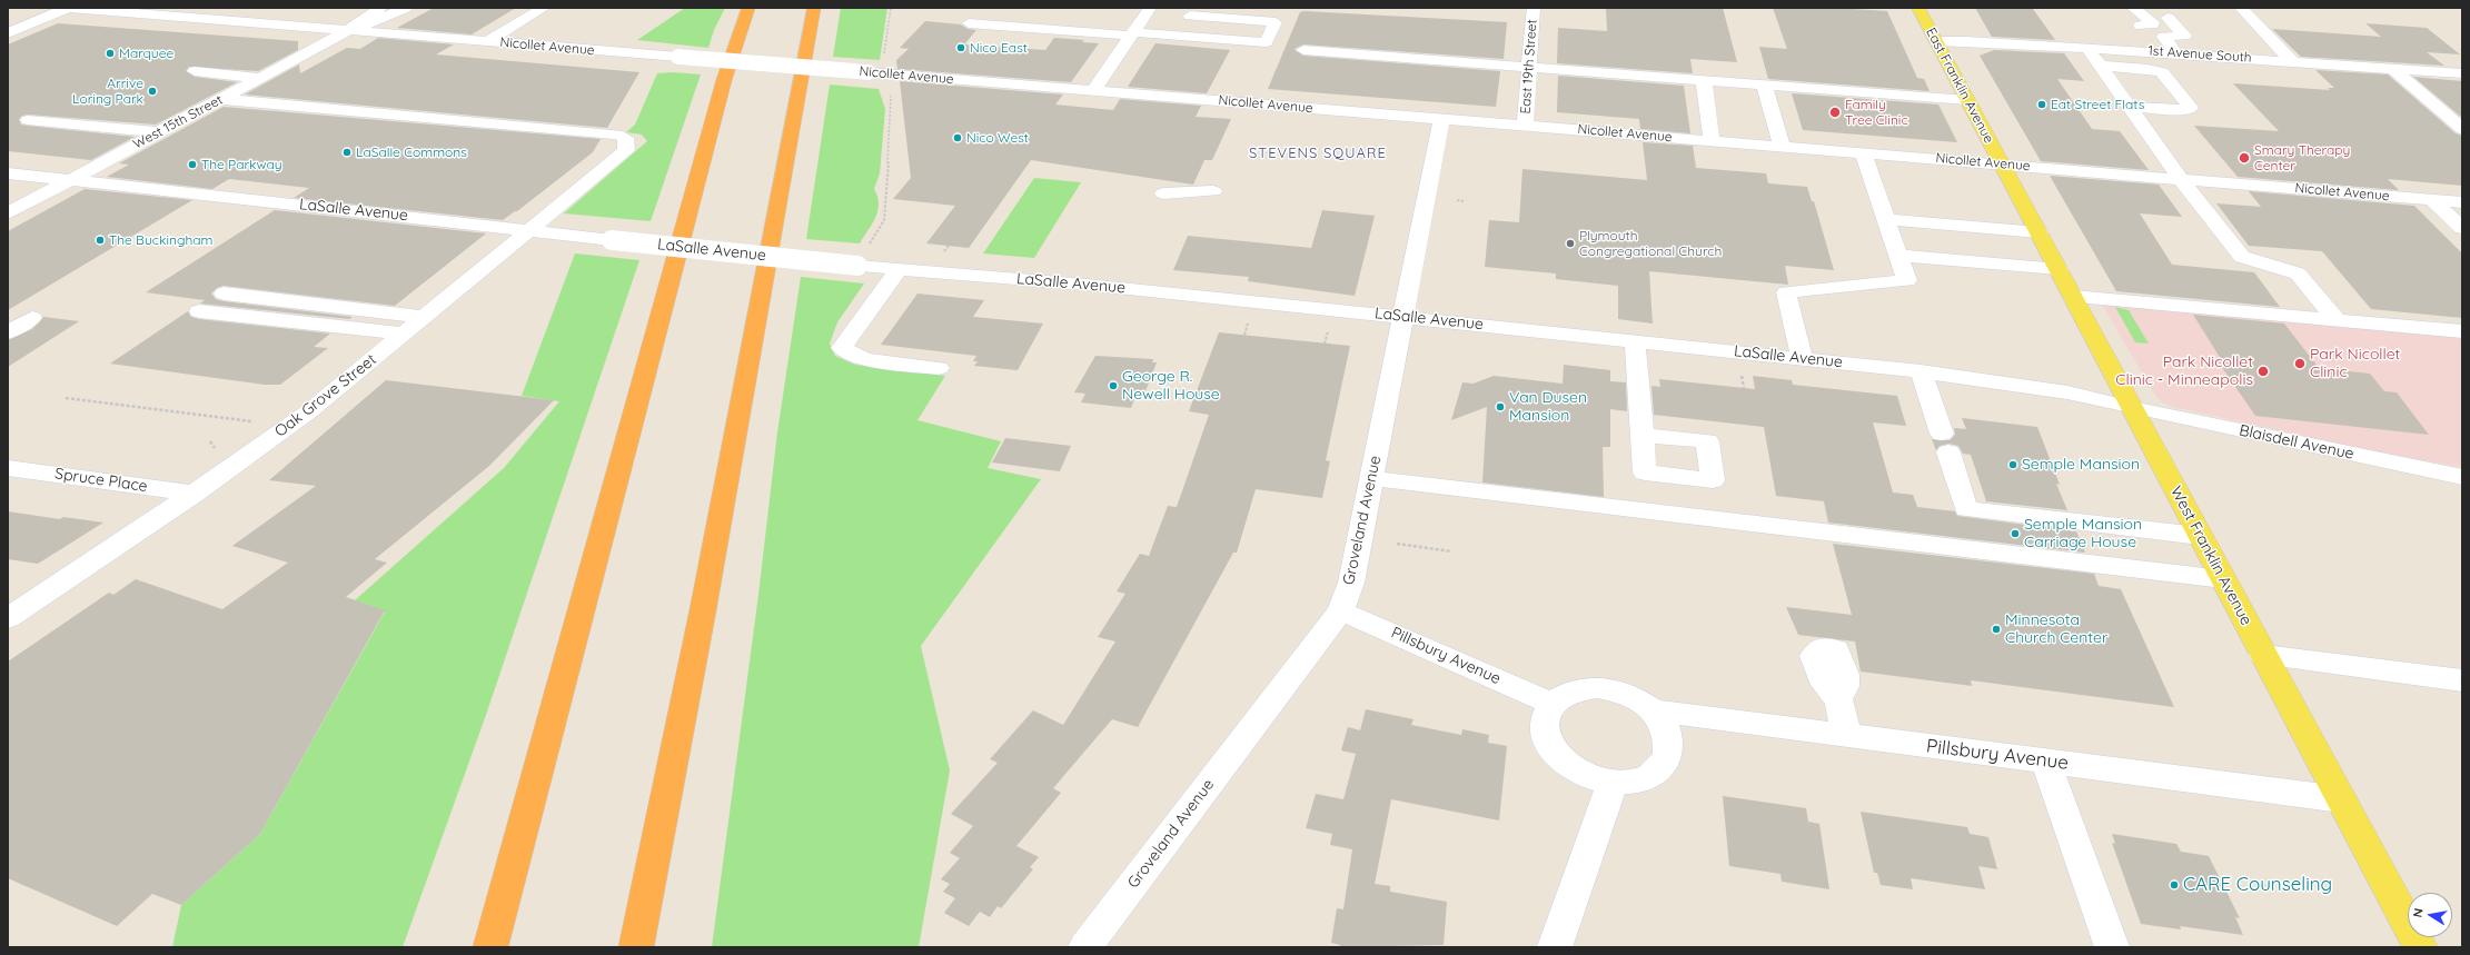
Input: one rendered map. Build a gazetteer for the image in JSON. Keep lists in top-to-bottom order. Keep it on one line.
{"streets":{"main road":["East Franklin Avenue","West Franklin Avenue"],"street":["Nicollet Avenue","1st Avenue South","East 19th Street","West 15th Street","LaSalle Avenue","Oak Grove Street","Blaisdell Avenue","Spruce Place","Groveland Avenue","Pillsbury Avenue"]},"crossings":[["Nicollet Avenue","East 19th Street"],["Nicollet Avenue","East Franklin Avenue"],["Nicollet Avenue","West 15th Street"],["Nicollet Avenue","Groveland Avenue"],["Nicollet Avenue","West Franklin Avenue"],["1st Avenue South","East Franklin Avenue"],["East Franklin Avenue","West Franklin Avenue"],["West 15th Street","LaSalle Avenue"],["West 15th Street","Oak Grove Street"],["LaSalle Avenue","Oak Grove Street"],["LaSalle Avenue","Blaisdell Avenue"],["LaSalle Avenue","Groveland Avenue"],["LaSalle Avenue","West Franklin Avenue"],["Oak Grove Street","Spruce Place"],["Blaisdell Avenue","West Franklin Avenue"],["Groveland Avenue","Pillsbury Avenue"],["West Franklin Avenue","Pillsbury Avenue"]],"districts":["STEVENS SQUARE"],"places":["Nico East","Marquee","Arrive Loring Park","Eat Street Flats","Family Tree Clinic","Nico West","LaSalle Commons","Smary Therapy Center","The Parkway","The Buckingham","Plymouth Congregational Church","Park Nicollet Clinic","Park Nicollet Clinic - Minneapolis","George R. Newell House","Van Dusen Mansion","Semple Mansion","Semple Mansion Carriage House","Minnesota Church Center","CARE Counseling"],"north":"left"}
